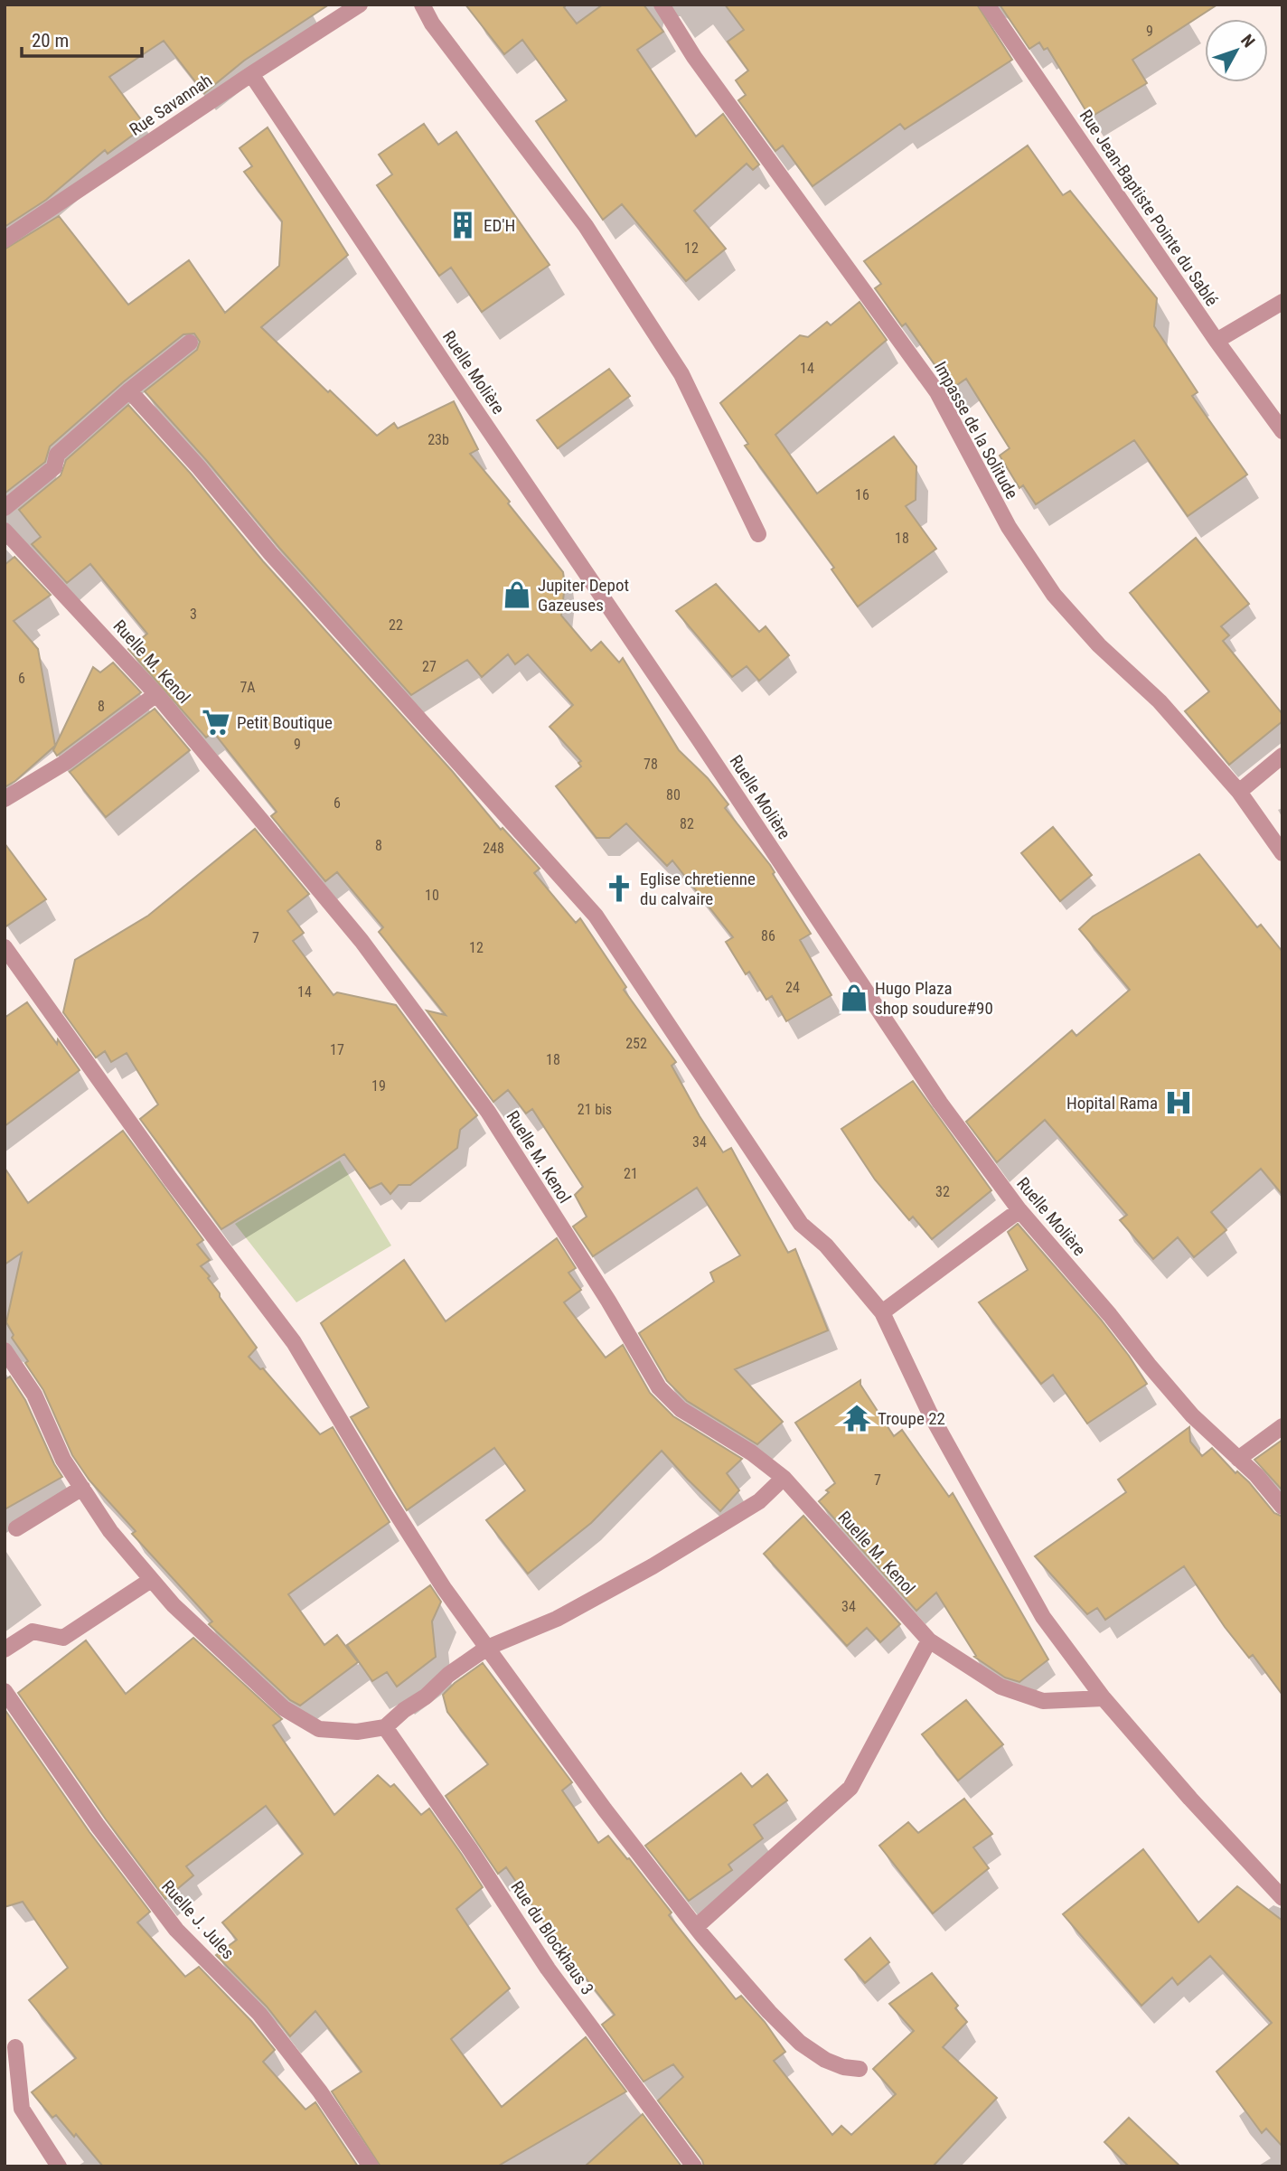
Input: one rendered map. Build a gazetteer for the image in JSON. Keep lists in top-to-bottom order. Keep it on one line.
{"streets":{"street":["Rue Savannah","Rue Jean-Baptiste Pointe du Sablé","Ruelle Molière","Impasse de la Solitude","Ruelle M. Kenol","Ruelle J. Jules","Rue du Blockhaus 3"]},"crossings":[["Rue Savannah","Ruelle Molière"]],"places":{"building":["ED'H"],"shop":["Jupiter Depot Gazeuses","Hugo Plaza shop soudure#90"],"supermarket":["Petit Boutique"],"church":["Eglise chretienne du calvaire"],"hospital":["Hopital Rama"],"temple":["Troupe 22"]},"house_numbers":["9","12","14","23b","16","18","3","22","27","6","7A","8","9","78","80","6","82","8","248","10","86","7","12","24","14","252","17","18","19","21 bis","34","21","32","7","34"],"scale_bar":"20 m","north":"top right"}
